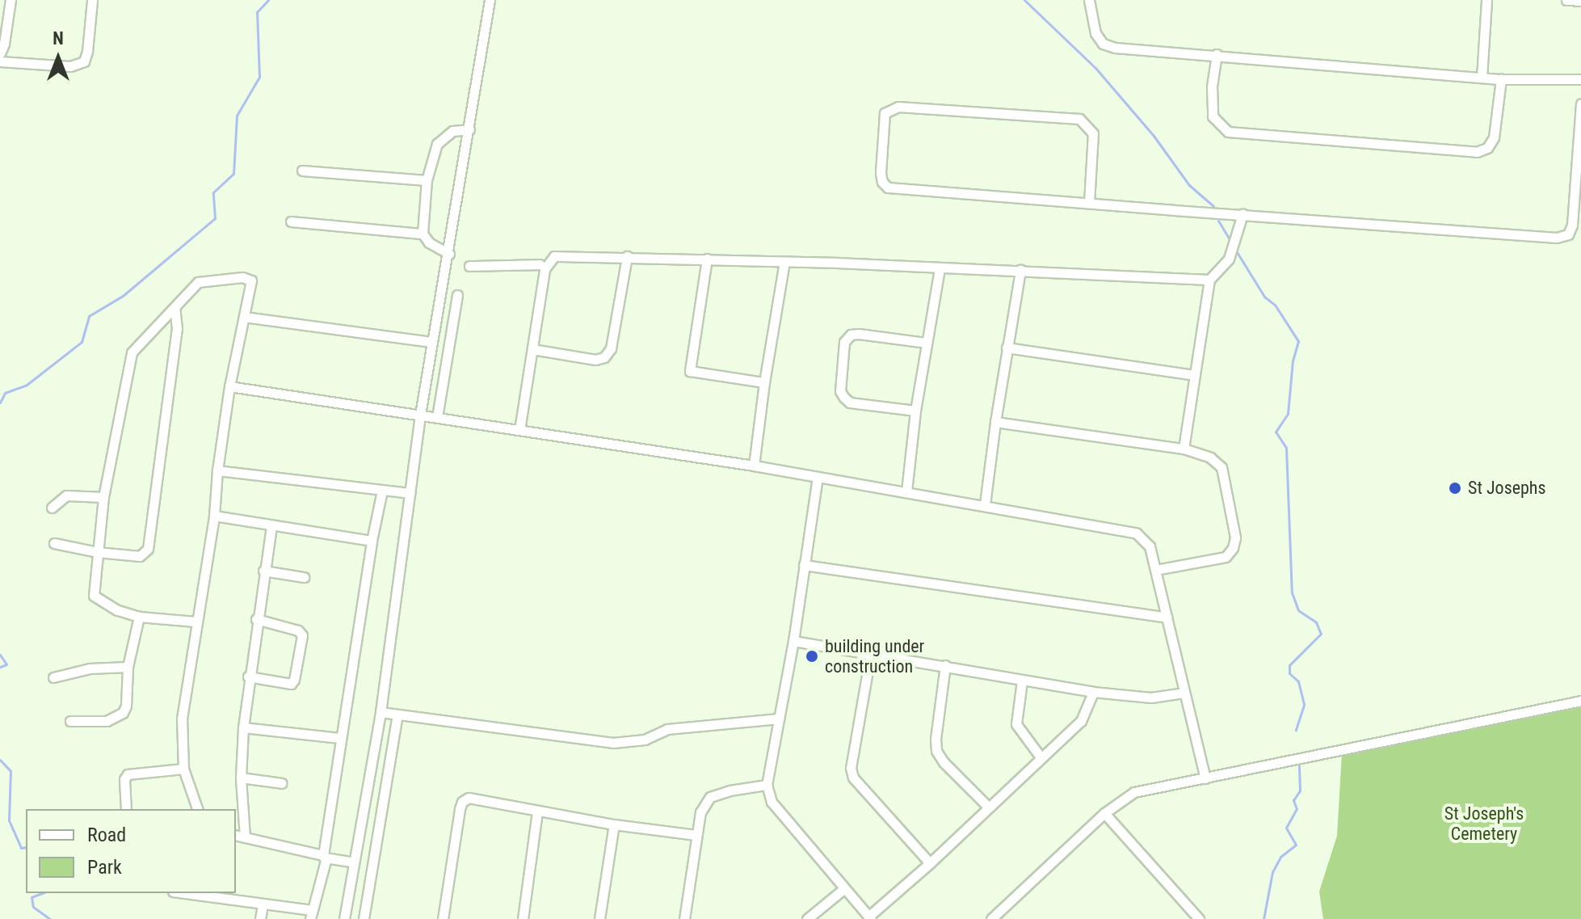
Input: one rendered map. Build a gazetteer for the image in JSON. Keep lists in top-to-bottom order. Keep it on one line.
{"parks":["St Joseph's Cemetery"],"places":["St Josephs","building under construction"],"legend":["Road","Park"],"north":"top"}
